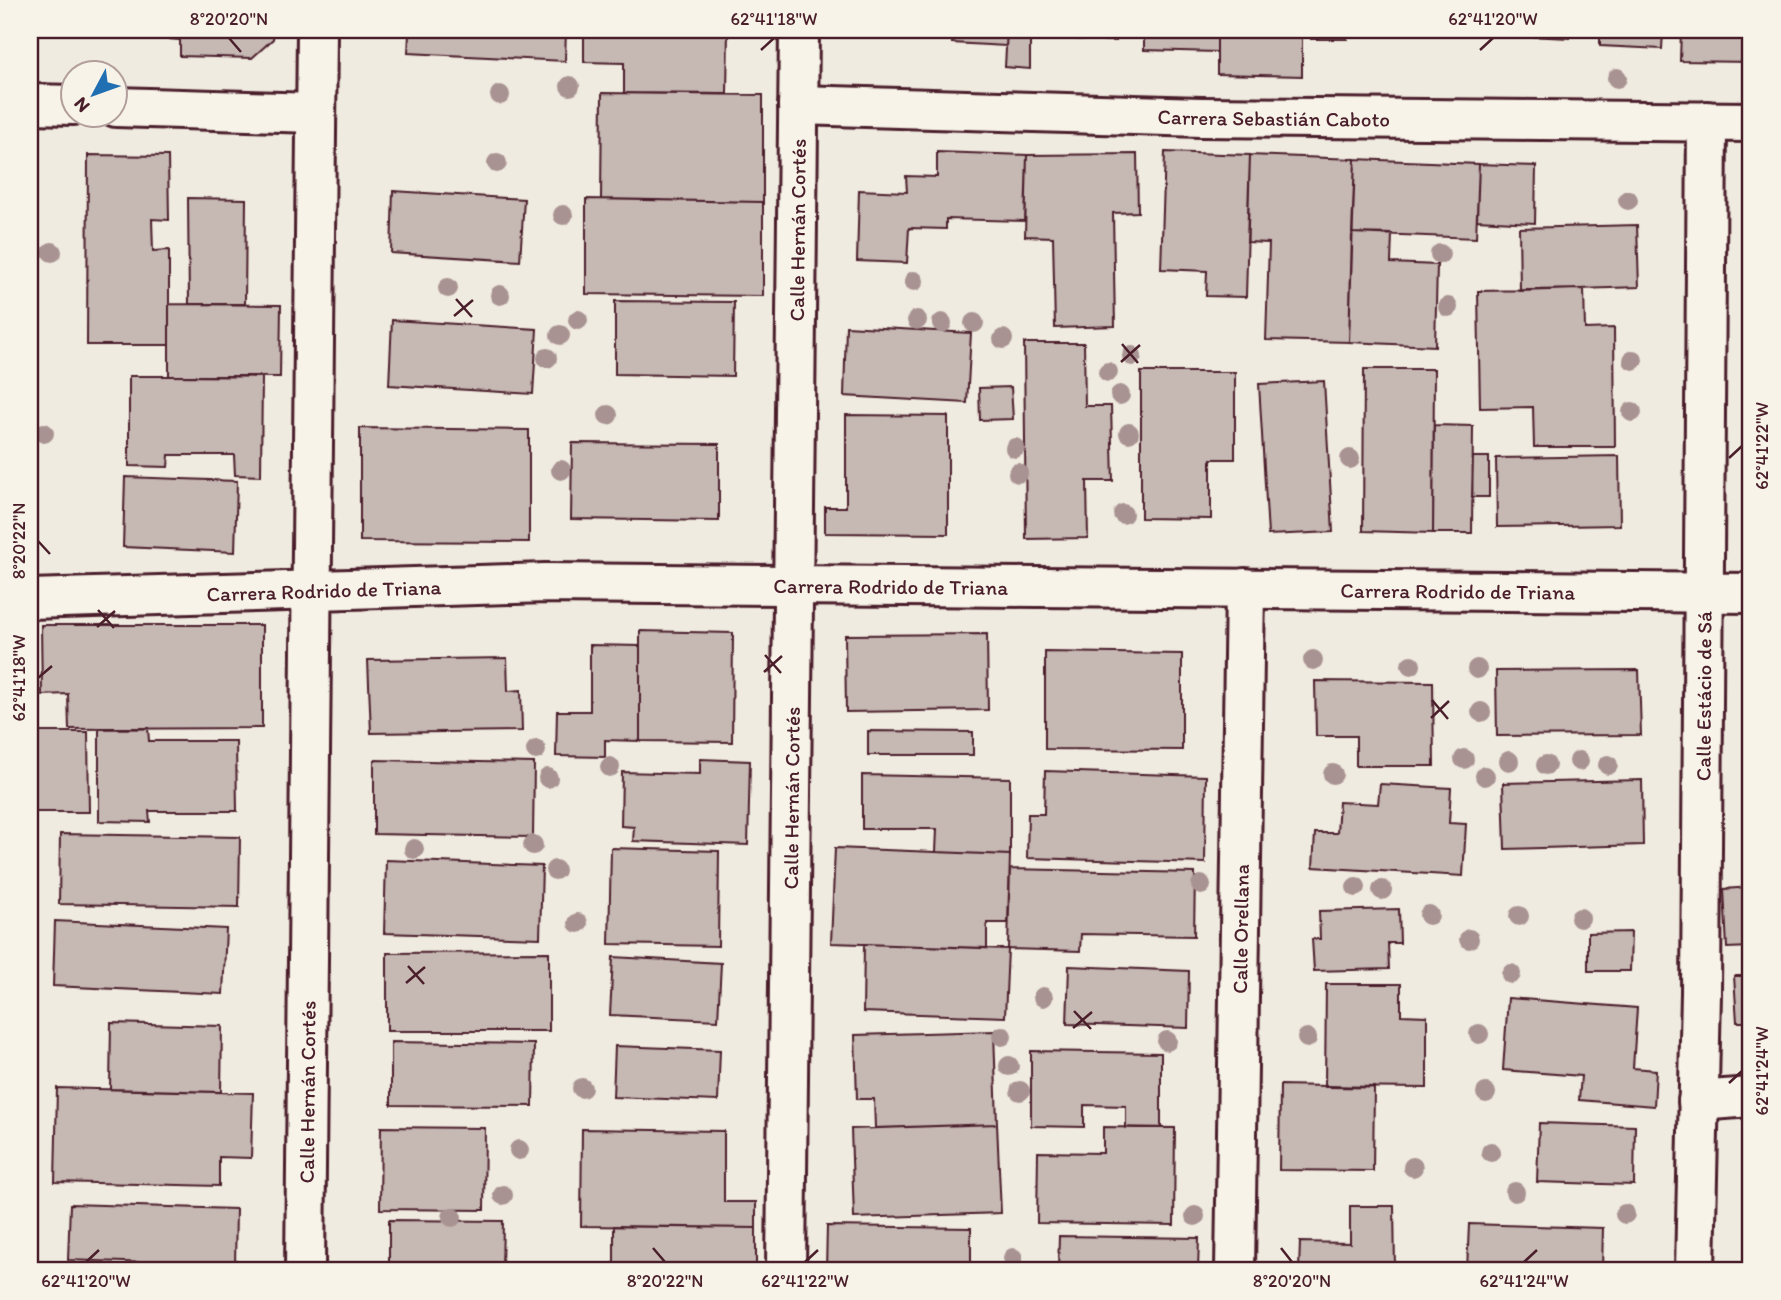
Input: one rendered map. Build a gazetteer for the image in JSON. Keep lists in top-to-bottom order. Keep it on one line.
{"streets":{"street":["Carrera Sebastián Caboto","Calle Hernán Cortés","Carrera Rodrido de Triana","Calle Estácio de Sá","Calle Orellana"]},"crossings":[["Carrera Sebastián Caboto","Calle Hernán Cortés"],["Carrera Sebastián Caboto","Calle Estácio de Sá"],["Calle Hernán Cortés","Carrera Rodrido de Triana"],["Carrera Rodrido de Triana","Calle Estácio de Sá"],["Carrera Rodrido de Triana","Calle Orellana"]],"north":"bottom left","coordinates":["8°20'20\"N","62°41'18\"W","62°41'20\"W","62°41'22\"W","8°20'22\"N","62°41'24\"W"]}
